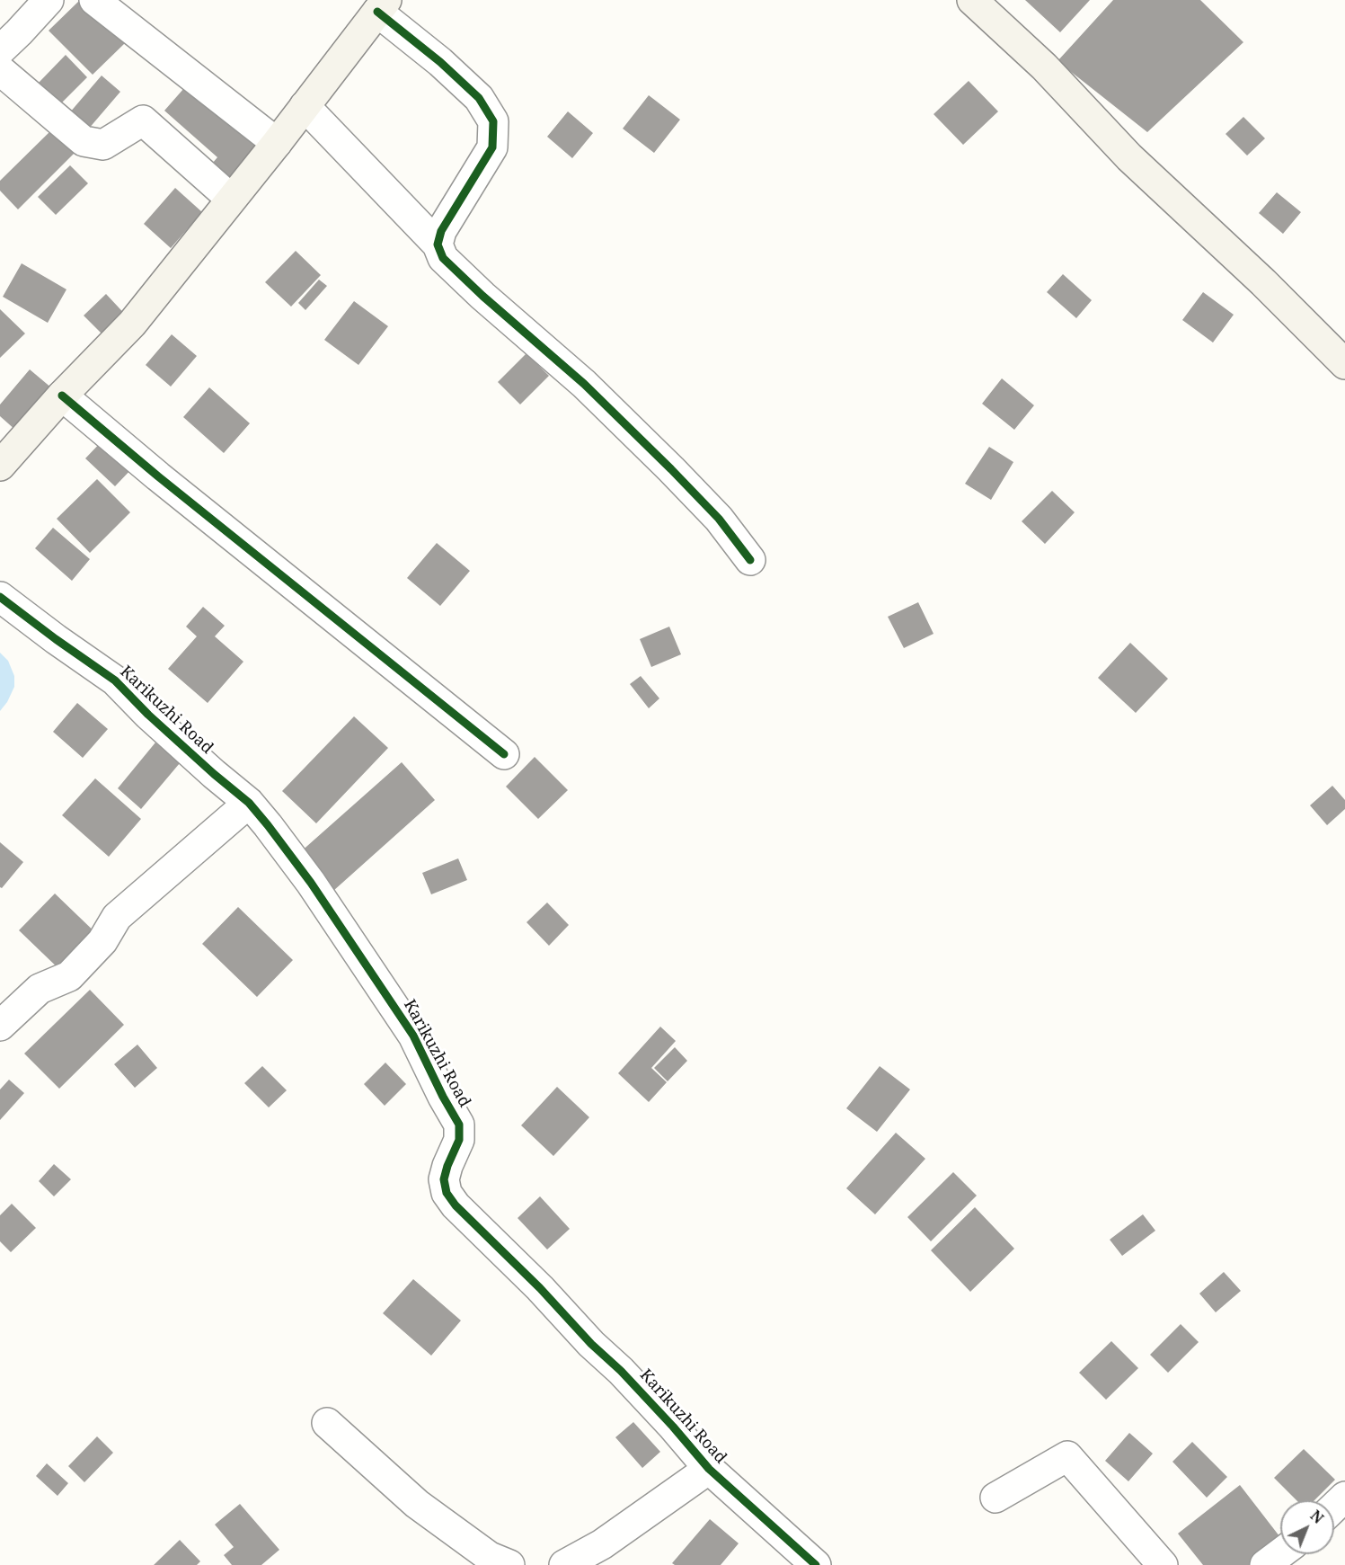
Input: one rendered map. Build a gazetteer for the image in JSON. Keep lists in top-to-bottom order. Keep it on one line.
{"streets":{"street":["Karikuzhi Road"]},"north":"top right"}
